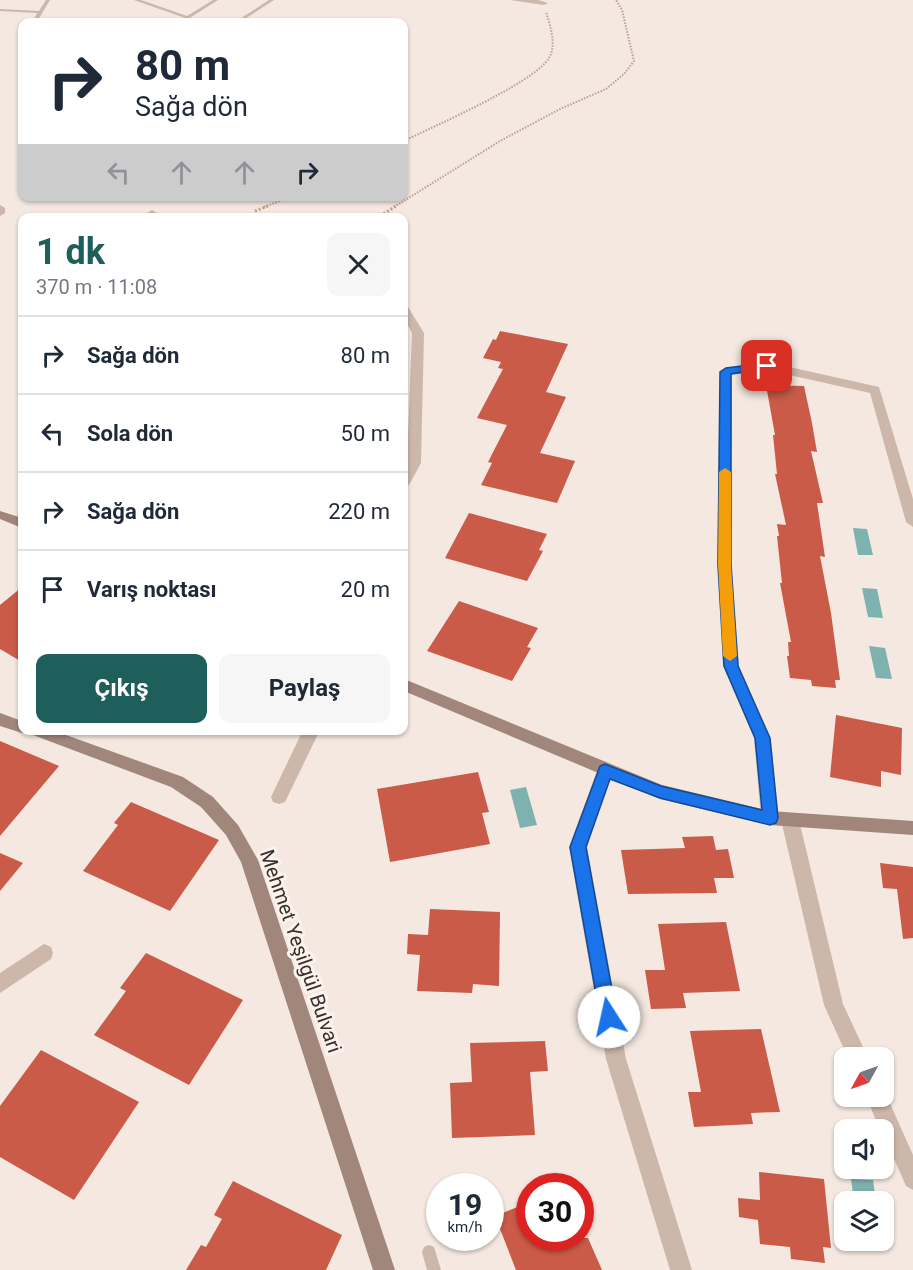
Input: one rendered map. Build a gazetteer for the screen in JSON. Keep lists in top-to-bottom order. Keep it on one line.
{"streets":{"main road":["Mehmet Yeşilgül Bulvari"]},"north":"bottom left","page":{"turn":["80 m","Sağa dön"],"heading":["1 dk","370 m · 11:08"],"list":[{"name":"Sağa dön","value":"80 m"},{"name":"Sola dön","value":"50 m"},{"name":"Sağa dön","value":"220 m"},{"name":"Varış noktası","value":"20 m"}],"buttons":["Çıkış","Paylaş"],"speed":"19 km/h","limit":"30"}}
